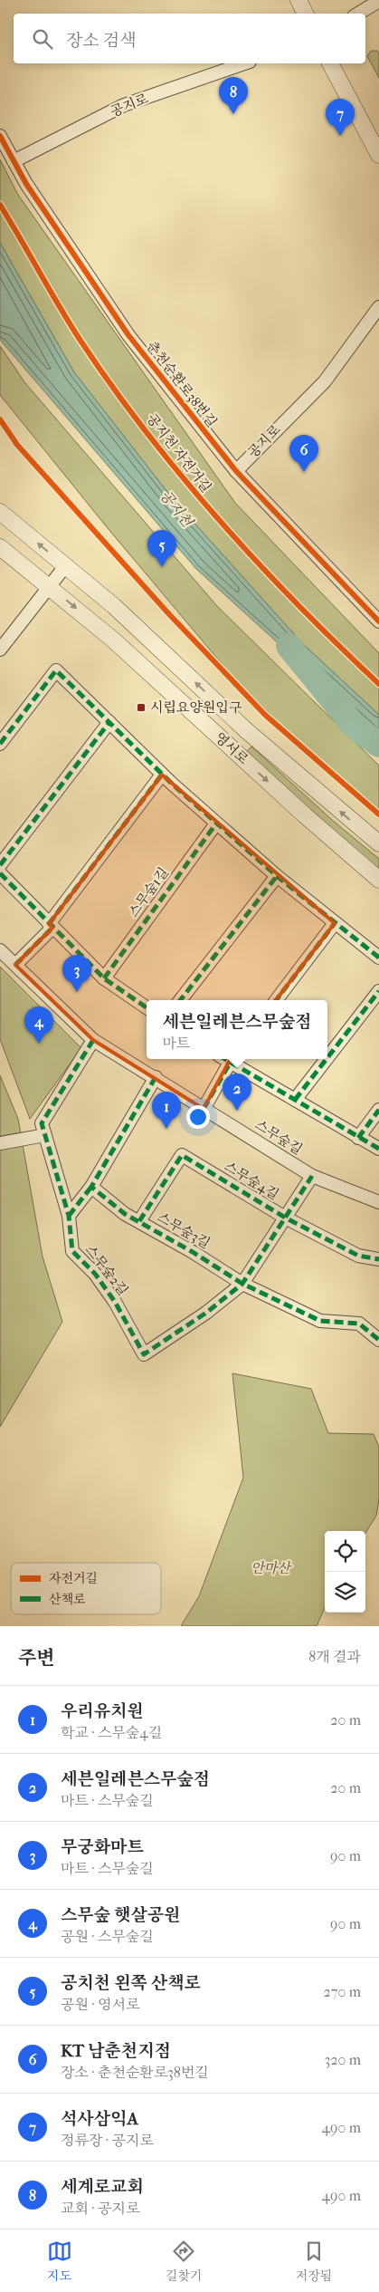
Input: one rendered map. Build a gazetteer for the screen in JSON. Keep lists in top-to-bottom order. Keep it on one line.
{"streets":{"street":["공지로","춘천순환로38번길","영서로","스무숲1길","스무숲길","스무숲4길","스무숲3길","스무숲2길"],"cycle path":["공지천 자전거길"]},"crossings":[["공지로","춘천순환로38번길"],["스무숲길","스무숲2길"],["스무숲4길","스무숲3길"],["스무숲3길","스무숲2길"]],"water":["공지천"],"parks":["안마산"],"places":{"transit":["시립요양원입구"]},"legend":["자전거길","산책로"],"page":{"search":"장소 검색","pins":["8","7","6","5","3","4","2","1"],"popup":["세븐일레븐스무숲점","마트"],"heading":["주변","8개 결과"],"list":[{"mark":"1","name":"우리유치원","note":"학교 · 스무숲4길","value":"20 m"},{"mark":"2","name":"세븐일레븐스무숲점","note":"마트 · 스무숲길","value":"20 m"},{"mark":"3","name":"무궁화마트","note":"마트 · 스무숲길","value":"90 m"},{"mark":"4","name":"스무숲 햇살공원","note":"공원 · 스무숲길","value":"90 m"},{"mark":"5","name":"공치천 왼쪽 산책로","note":"공원 · 영서로","value":"270 m"},{"mark":"6","name":"KT 남춘천지점","note":"장소 · 춘천순환로38번길","value":"320 m"},{"mark":"7","name":"석사삼익A","note":"정류장 · 공지로","value":"490 m"},{"mark":"8","name":"세계로교회","note":"교회 · 공지로","value":"490 m"}],"nav":["지도","길찾기","저장됨"]}}
